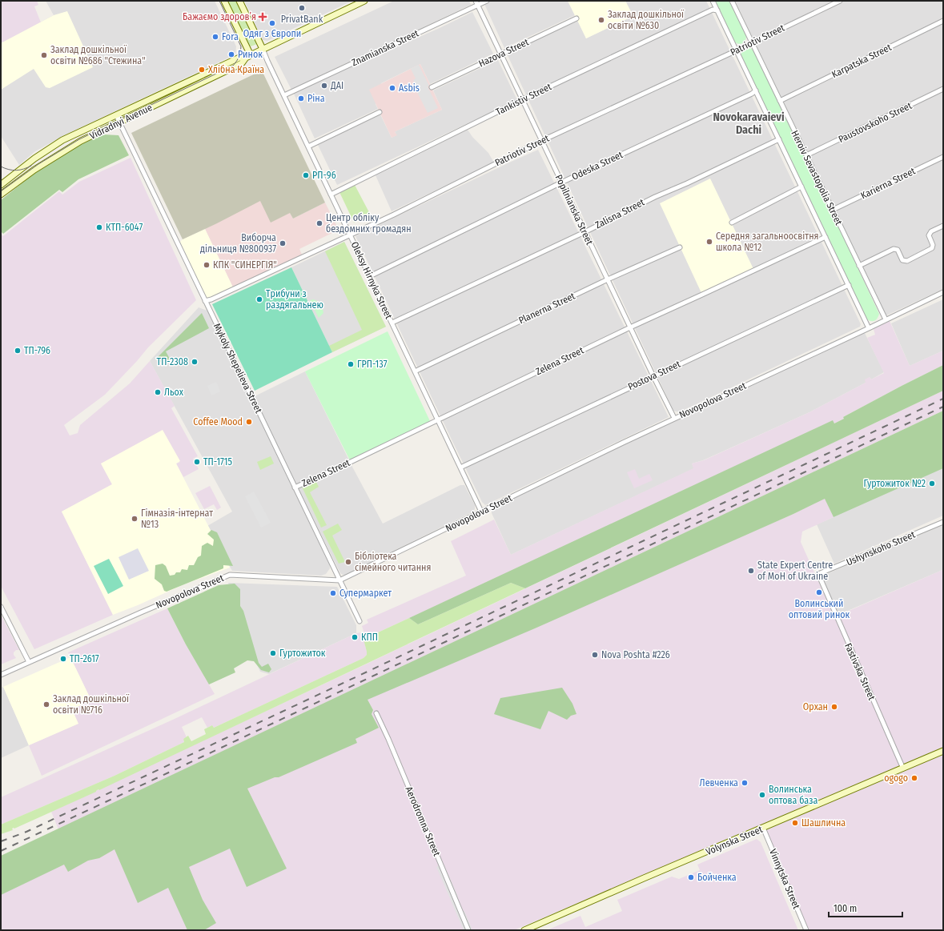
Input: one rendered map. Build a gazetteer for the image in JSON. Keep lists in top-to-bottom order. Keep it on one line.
{"streets":{"main road":["Vidradnyi Avenue","Volynska Street"],"street":["Patriotiv Street","Znamianska Street","Hazova Street","Karpatska Street","Tankistiv Street","Paustovskoho Street","Odeska Street","Heroiv Sevastopolia Street","Karierna Street","Popilnianska Street","Zalisna Street","Oleksy Hirnyka Street","Planerna Street","Zelena Street","Mykoly Shepelieva Street","Postova Street","Novopolova Street","Ushynskoho Street","Fastivska Street","Aerodromna Street","Vinnytska Street"]},"crossings":[["Patriotiv Street","Heroiv Sevastopolia Street"],["Patriotiv Street","Popilnianska Street"],["Patriotiv Street","Oleksy Hirnyka Street"],["Patriotiv Street","Mykoly Shepelieva Street"],["Znamianska Street","Popilnianska Street"],["Znamianska Street","Oleksy Hirnyka Street"],["Hazova Street","Popilnianska Street"],["Karpatska Street","Heroiv Sevastopolia Street"],["Tankistiv Street","Heroiv Sevastopolia Street"],["Tankistiv Street","Popilnianska Street"],["Tankistiv Street","Oleksy Hirnyka Street"],["Vidradnyi Avenue","Oleksy Hirnyka Street"],["Vidradnyi Avenue","Mykoly Shepelieva Street"],["Paustovskoho Street","Heroiv Sevastopolia Street"],["Odeska Street","Heroiv Sevastopolia Street"],["Odeska Street","Popilnianska Street"],["Odeska Street","Oleksy Hirnyka Street"],["Heroiv Sevastopolia Street","Karierna Street"],["Heroiv Sevastopolia Street","Zalisna Street"],["Heroiv Sevastopolia Street","Zelena Street"],["Heroiv Sevastopolia Street","Postova Street"],["Heroiv Sevastopolia Street","Novopolova Street"],["Popilnianska Street","Zalisna Street"],["Popilnianska Street","Planerna Street"],["Popilnianska Street","Zelena Street"],["Popilnianska Street","Postova Street"],["Popilnianska Street","Novopolova Street"],["Zalisna Street","Oleksy Hirnyka Street"],["Oleksy Hirnyka Street","Planerna Street"],["Oleksy Hirnyka Street","Zelena Street"],["Oleksy Hirnyka Street","Postova Street"],["Oleksy Hirnyka Street","Novopolova Street"],["Zelena Street","Mykoly Shepelieva Street"],["Mykoly Shepelieva Street","Novopolova Street"],["Ushynskoho Street","Fastivska Street"],["Fastivska Street","Volynska Street"],["Volynska Street","Vinnytska Street"]],"districts":["Novokaravaievi Dachi"],"places":{"other":["PrivatBank","Заклад дошкільної освіти №630","Одяг з Європи","Fora","Ринок","Заклад дошкільної освіти №686 \"Стежина\"","Хлібна Країна","ДАІ","Asbis","Ріна","РП-96","Центр обліку бездомних громадян","КТП-6047","Середня загальноосвітня школа №12","Виборча дільниця №800937","КПК \"СИНЕРГІЯ\"","Трибуни з раздягальнею","ТП-796","ТП-2308","ГРП-137","Льох","Coffee Mood","ТП-1715","Гуртожиток №2","Гімназія-інтернат №13","Бібліотека сімейного читання","State Expert Centre of MoH of Ukraine","Волинський оптовий ринок","Супермаркет","КПП","Гуртожиток","Nova Poshta #226","ТП-2617","Заклад дошкільної освіти №716","Орхан","ogogo","Левченка","Волинська оптова база","Шашлична","Бойченка"],"health":["Бажаємо здоровʼя"]},"scale_bar":"100 m"}
